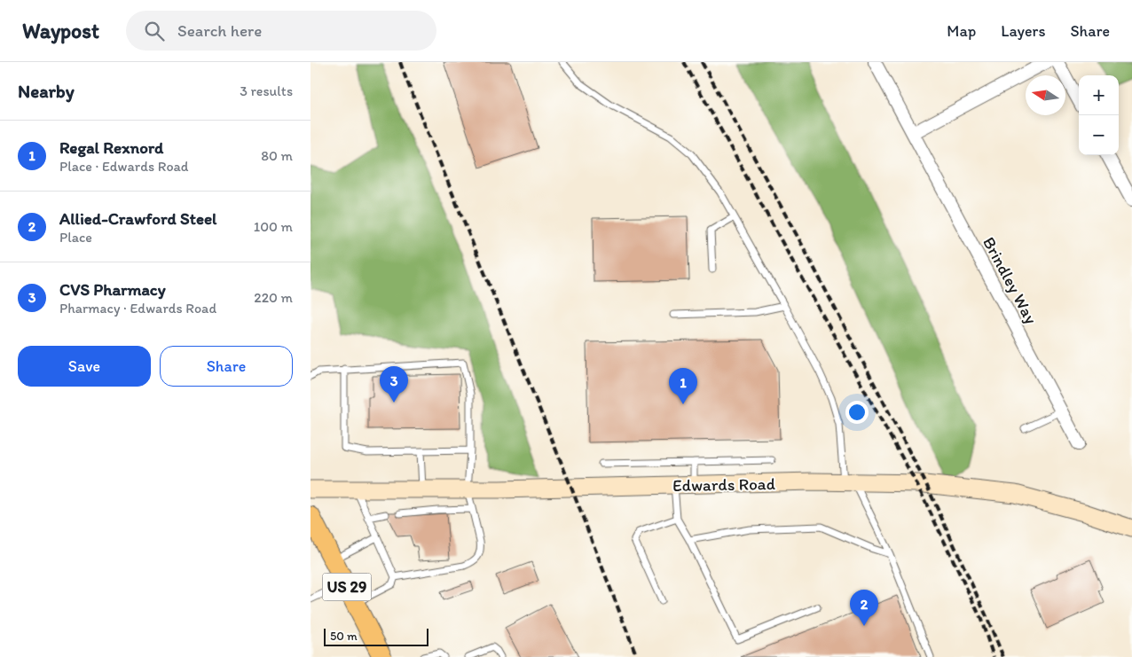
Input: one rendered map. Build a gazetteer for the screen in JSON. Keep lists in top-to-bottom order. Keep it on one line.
{"streets":{"main road":["Edwards Road","US 29"],"street":["Brindley Way"]},"scale_bar":"50 m","north":"left","page":{"header":"Waypost","search":"Search here","nav":["Map","Layers","Share"],"heading":["Nearby","3 results"],"map_buttons":["+","−"],"list":[{"mark":"1","name":"Regal Rexnord","note":"Place · Edwards Road","value":"80 m"},{"mark":"2","name":"Allied-Crawford Steel","note":"Place","value":"100 m"},{"mark":"3","name":"CVS Pharmacy","note":"Pharmacy · Edwards Road","value":"220 m"}],"buttons":["Save","Share"],"pins":["3","1","2"],"scale":"50 m"}}
